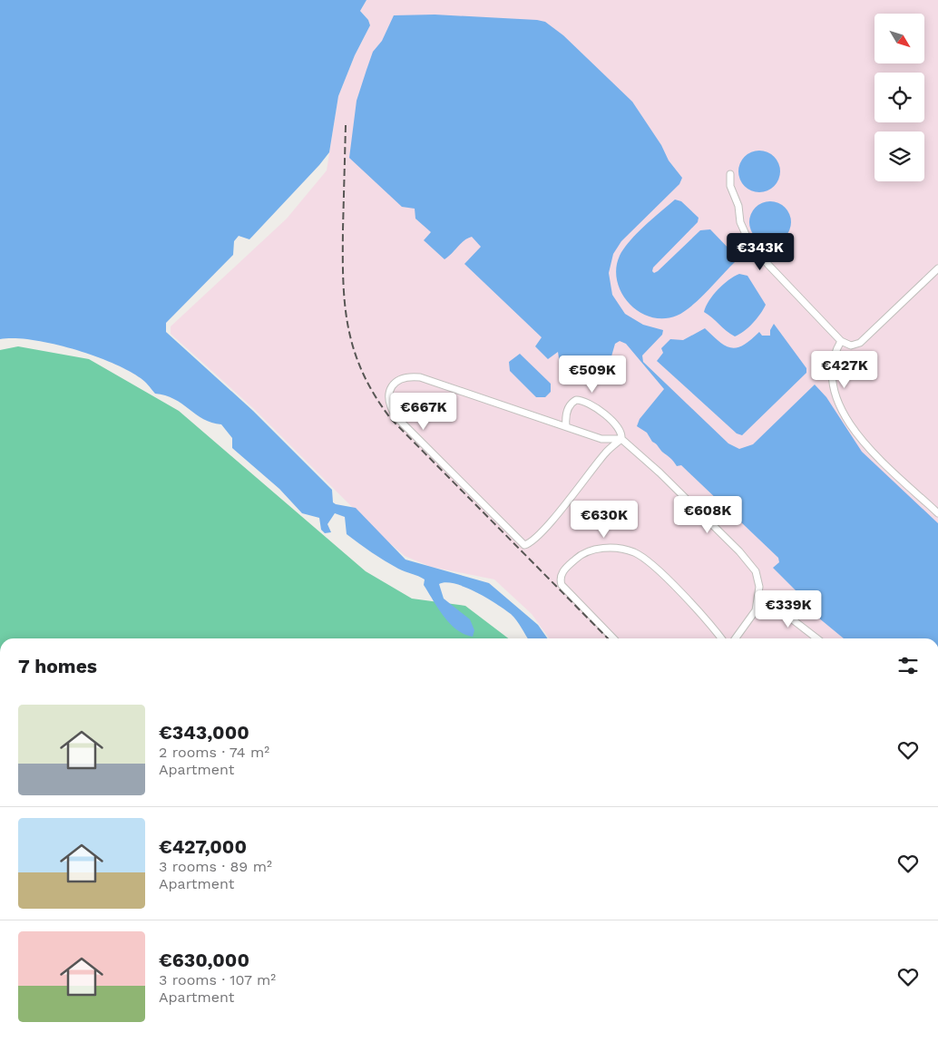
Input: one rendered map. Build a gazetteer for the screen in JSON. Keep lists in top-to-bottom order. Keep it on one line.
{"north":"bottom right","page":{"price":["€343K","€427K","€509K","€667K","€608K","€630K","€339K"],"heading":"7 homes","list":[{"name":"€343,000","note":"2 rooms · 74 m² · Apartment"},{"name":"€427,000","note":"3 rooms · 89 m² · Apartment"},{"name":"€630,000","note":"3 rooms · 107 m² · Apartment"}]}}
